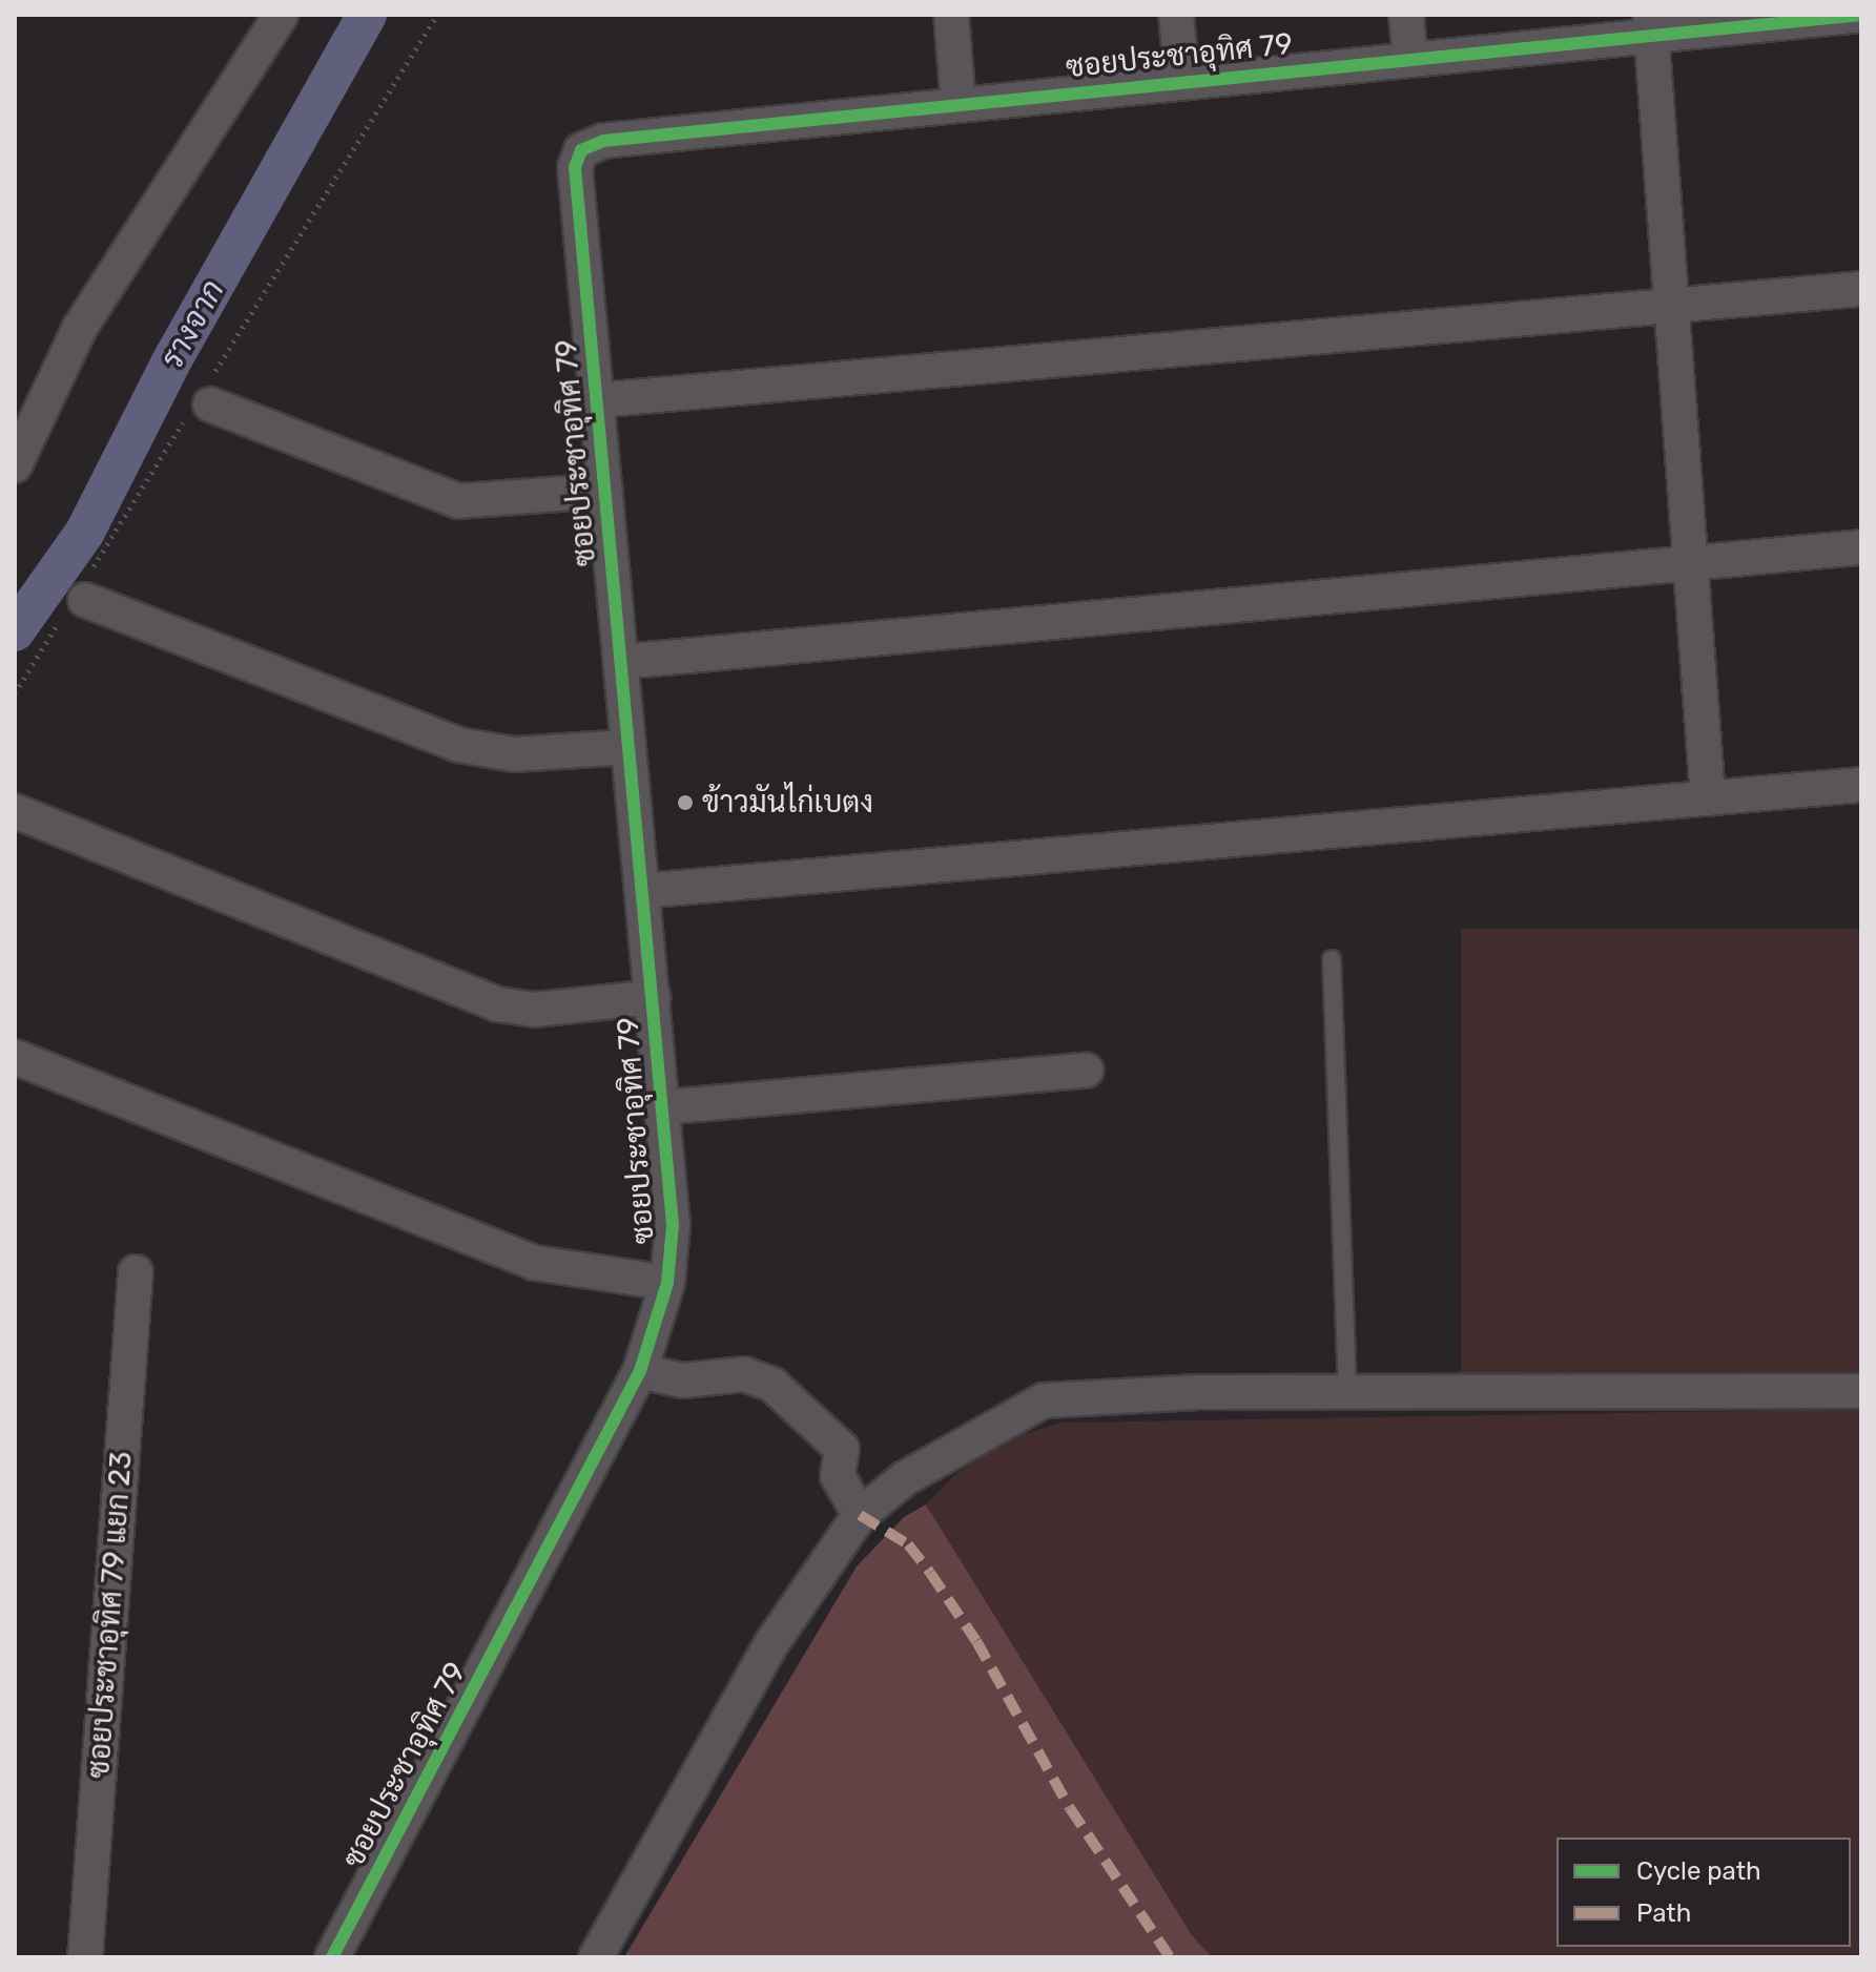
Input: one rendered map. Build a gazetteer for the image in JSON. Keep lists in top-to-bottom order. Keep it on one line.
{"streets":{"street":["ซอยประชาอุทิศ 79","ซอยประชาอุทิศ 79 แยก 23"]},"water":["รางจาก"],"places":["ข้าวมันไก่เบตง"],"legend":["Cycle path","Path"]}
